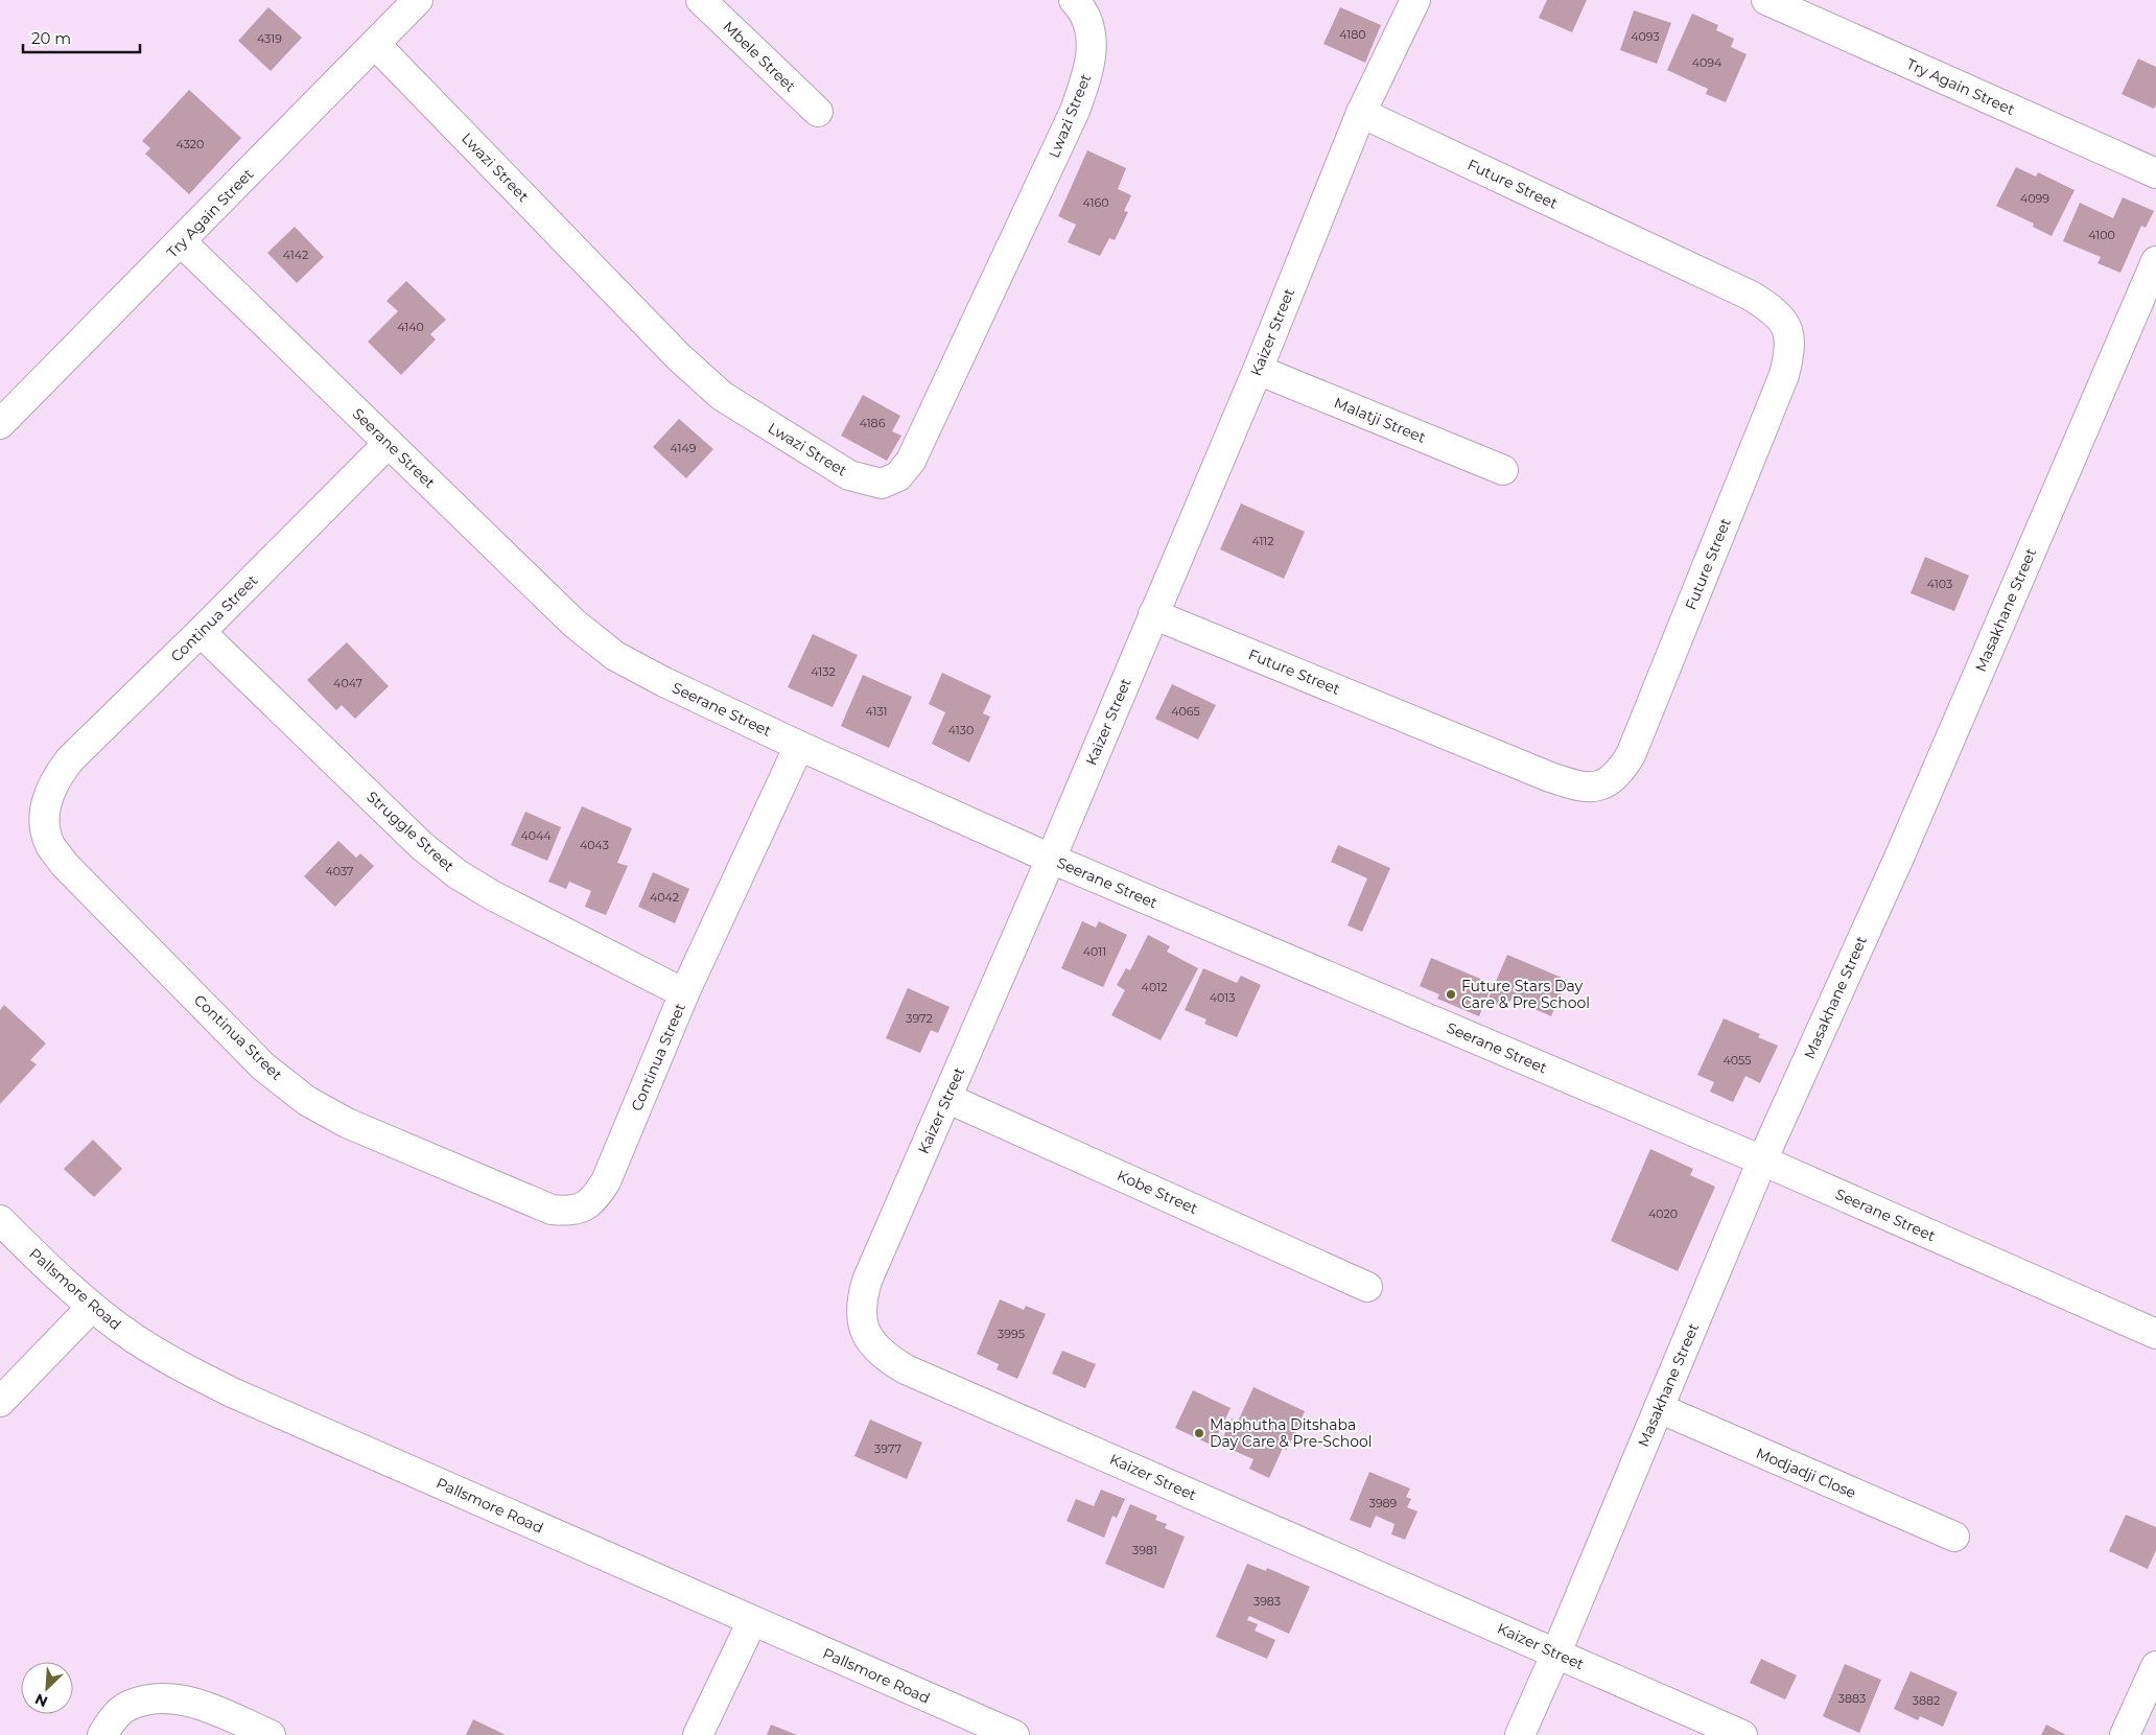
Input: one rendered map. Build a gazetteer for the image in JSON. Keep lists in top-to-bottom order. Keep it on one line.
{"streets":{"street":["Mbele Street","Try Again Street","Lwazi Street","Future Street","Kaizer Street","Malatji Street","Seerane Street","Masakhane Street","Continua Street","Struggle Street","Kobe Street","Pallsmore Road","Modjadji Close"]},"crossings":[["Try Again Street","Lwazi Street"],["Try Again Street","Seerane Street"],["Future Street","Kaizer Street"],["Kaizer Street","Malatji Street"],["Kaizer Street","Seerane Street"],["Kaizer Street","Masakhane Street"],["Kaizer Street","Kobe Street"],["Seerane Street","Masakhane Street"],["Seerane Street","Continua Street"],["Masakhane Street","Modjadji Close"],["Continua Street","Struggle Street"]],"places":["Future Stars Day Care & Pre School","Maphutha Ditshaba Day Care & Pre-School"],"house_numbers":["4180","4093","4319","4094","4320","4099","4160","4100","4142","4140","4186","4149","4112","4103","4132","4047","4131","4065","4130","4044","4043","4037","4042","4011","4012","4013","3972","4055","4020","3995","3977","3989","3981","3983","3883","3882"],"scale_bar":"20 m","north":"bottom left"}
